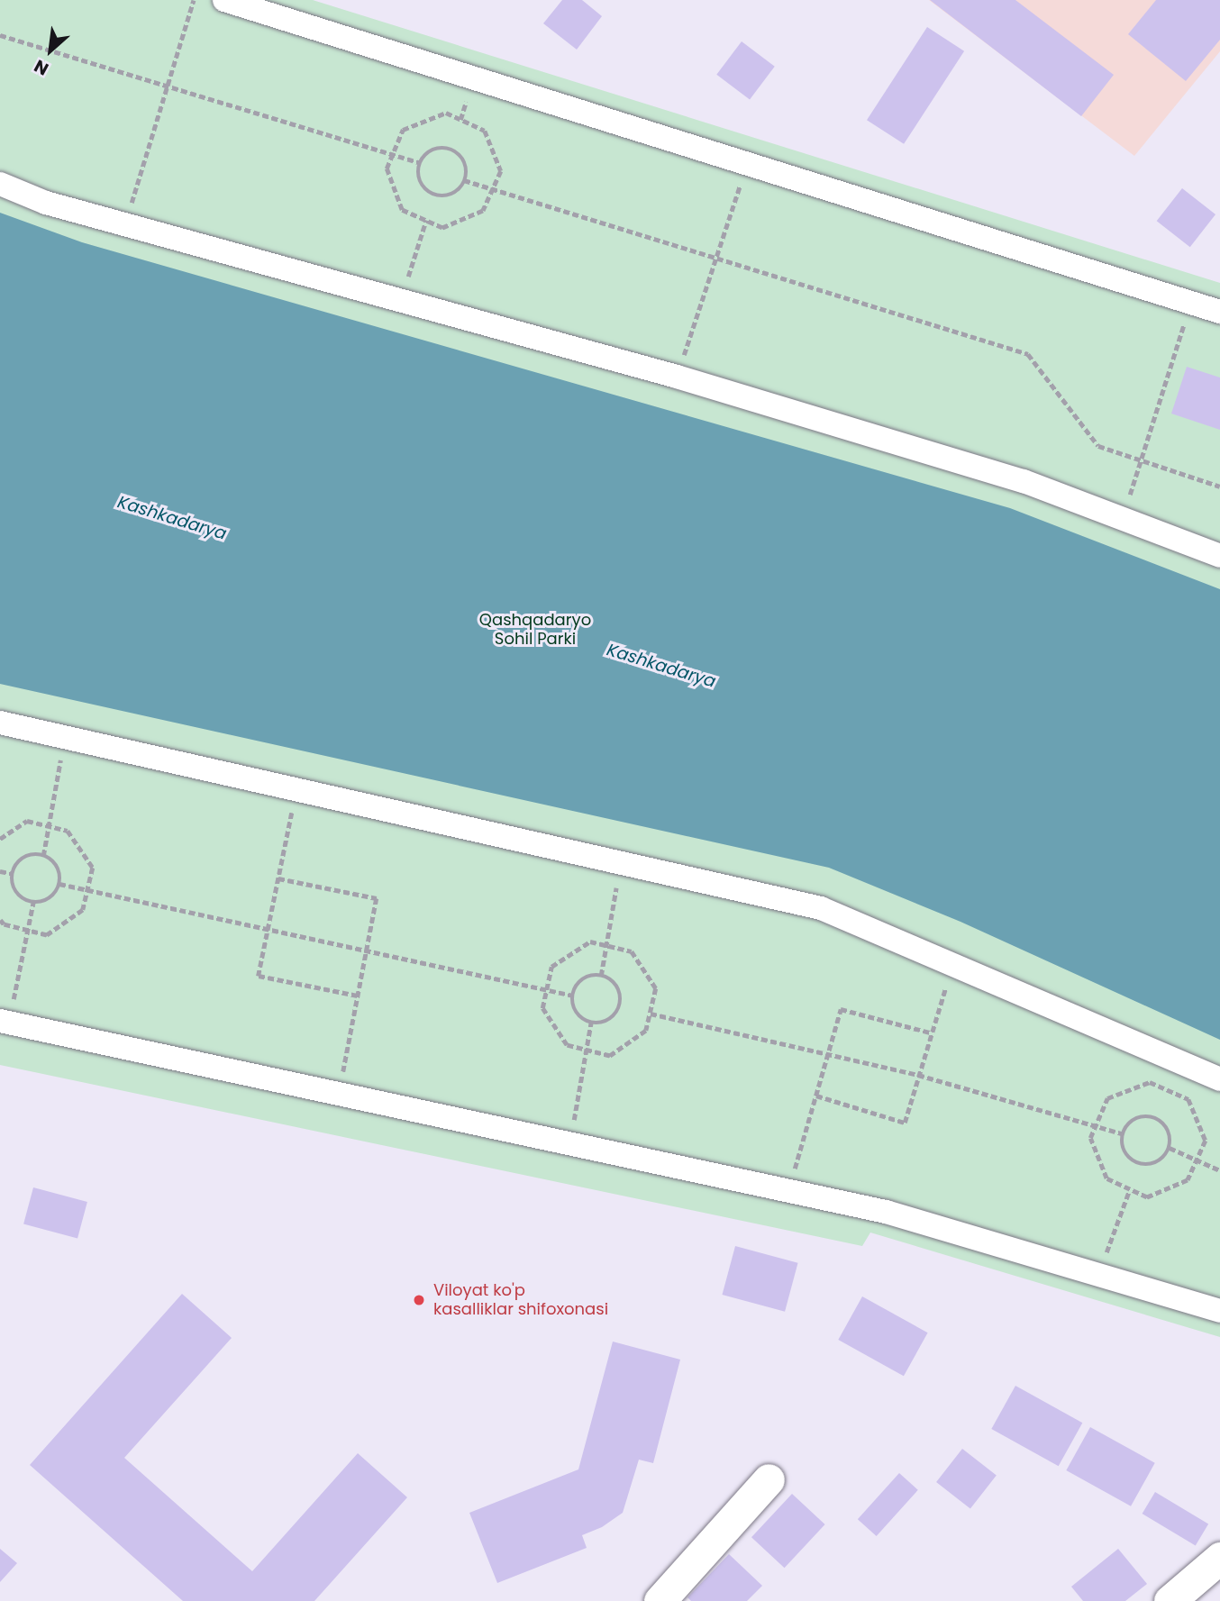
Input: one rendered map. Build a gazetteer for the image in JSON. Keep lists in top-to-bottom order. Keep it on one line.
{"water":["Kashkadarya"],"parks":["Qashqadaryo Sohil Parki"],"places":["Viloyat ko'p kasalliklar shifoxonasi"],"north":"bottom left"}
